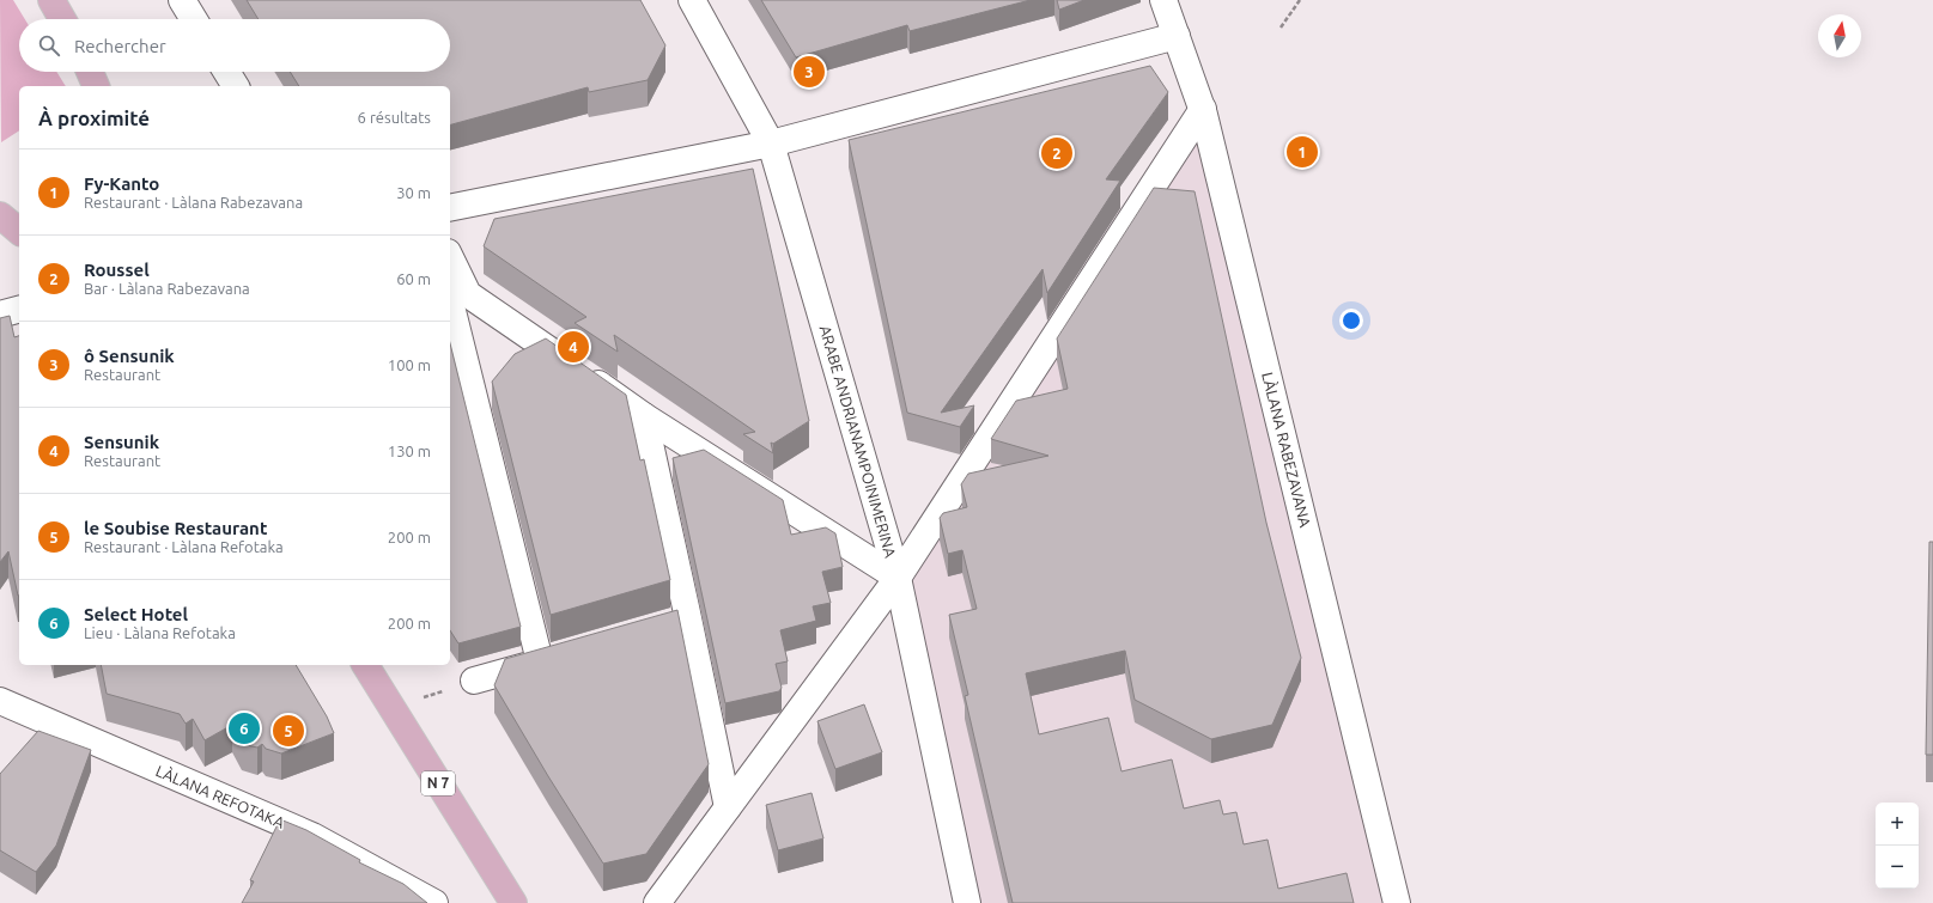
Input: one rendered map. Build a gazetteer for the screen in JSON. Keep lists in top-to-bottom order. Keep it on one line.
{"streets":{"main road":["N 7"],"street":["ARABE ANDRIANAMPOINIMERINA","LÀLANA RABEZAVANA","LÀLANA REFOTAKA"]},"north":"top","page":{"search":"Rechercher","pins":["3","1","2","4","6","5"],"heading":["À proximité","6 résultats"],"list":[{"mark":"1","name":"Fy-Kanto","note":"Restaurant · Làlana Rabezavana","value":"30 m"},{"mark":"2","name":"Roussel","note":"Bar · Làlana Rabezavana","value":"60 m"},{"mark":"3","name":"ô Sensunik","note":"Restaurant","value":"100 m"},{"mark":"4","name":"Sensunik","note":"Restaurant","value":"130 m"},{"mark":"5","name":"le Soubise Restaurant","note":"Restaurant · Làlana Refotaka","value":"200 m"},{"mark":"6","name":"Select Hotel","note":"Lieu · Làlana Refotaka","value":"200 m"}],"map_buttons":["+","−"]}}
